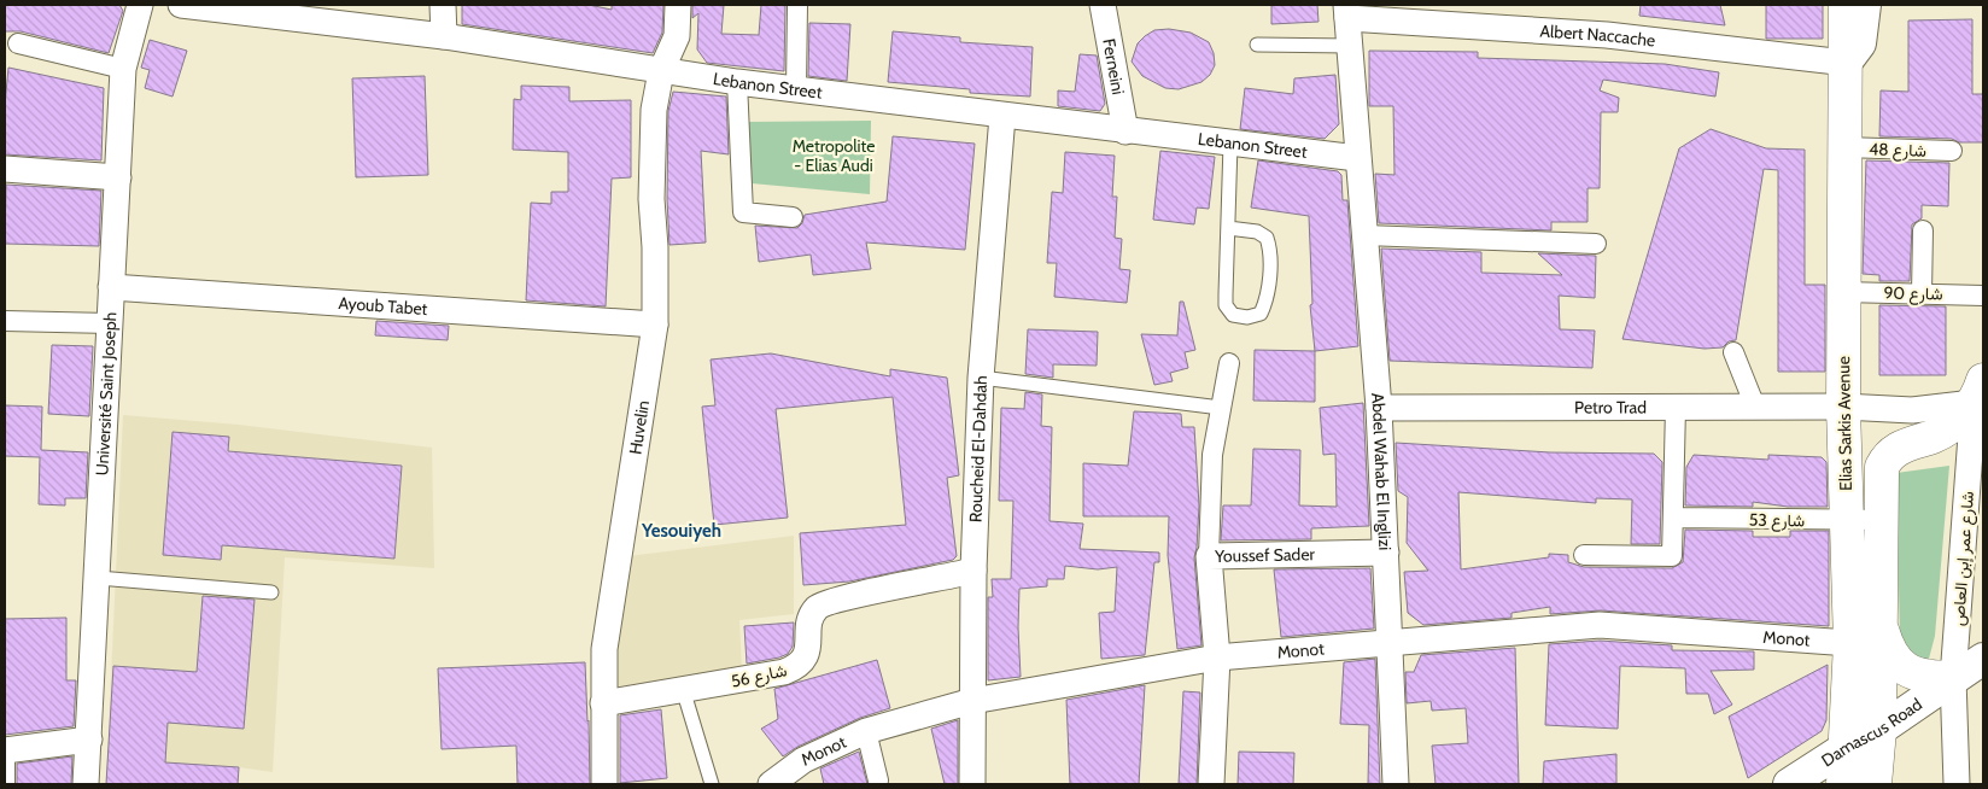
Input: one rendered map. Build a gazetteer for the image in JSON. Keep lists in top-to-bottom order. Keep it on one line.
{"streets":{"main road":["Elias Sarkis Avenue"],"street":["Albert Naccache","Ferneini","Lebanon Street","شارع 48","شارع 90","Ayoub Tabet","Université Saint Joseph","Petro Trad","Huvelin","Roucheid El-Dahdah","Abdel Wahab El Inglizi","شارع 53","Youssef Sader","شارع عمر إبن العاص","Monot","شارع 56","Damascus Road"]},"crossings":[["Albert Naccache","Elias Sarkis Avenue"],["Albert Naccache","Abdel Wahab El Inglizi"],["Ferneini","Lebanon Street"],["Lebanon Street","Huvelin"],["Lebanon Street","Roucheid El-Dahdah"],["Lebanon Street","Abdel Wahab El Inglizi"],["شارع 48","Elias Sarkis Avenue"],["شارع 90","Elias Sarkis Avenue"],["Ayoub Tabet","Université Saint Joseph"],["Ayoub Tabet","Huvelin"],["Petro Trad","Elias Sarkis Avenue"],["Petro Trad","Abdel Wahab El Inglizi"],["Petro Trad","شارع عمر إبن العاص"],["Elias Sarkis Avenue","شارع 53"],["Elias Sarkis Avenue","شارع عمر إبن العاص"],["Elias Sarkis Avenue","Monot"],["Elias Sarkis Avenue","Damascus Road"],["Huvelin","شارع 56"],["Roucheid El-Dahdah","Monot"],["Roucheid El-Dahdah","شارع 56"],["Abdel Wahab El Inglizi","Youssef Sader"],["Abdel Wahab El Inglizi","Monot"],["Youssef Sader","Monot"],["شارع عمر إبن العاص","Damascus Road"]],"districts":["Yesouiyeh"],"parks":["Metropolite - Elias Audi"]}
